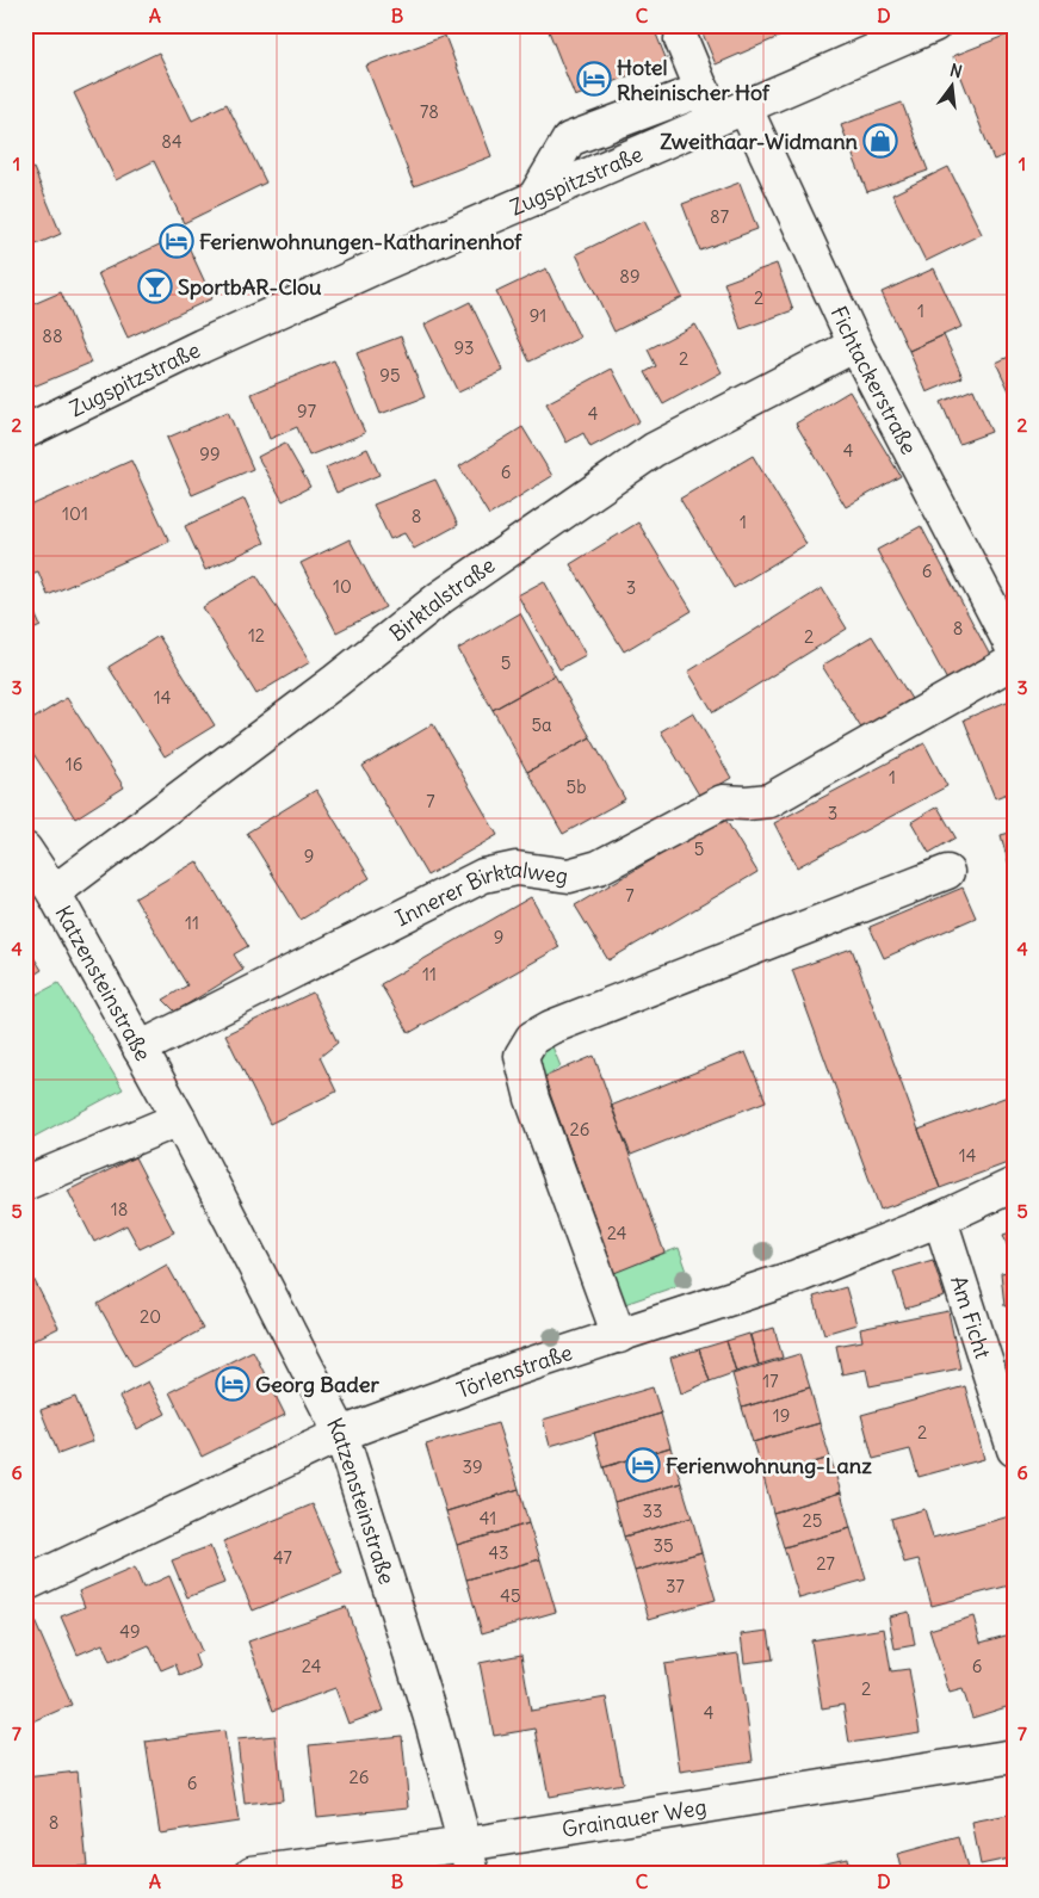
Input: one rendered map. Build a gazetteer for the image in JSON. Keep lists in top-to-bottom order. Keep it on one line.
{"streets":{"street":["Zugspitzstraße","Fichtackerstraße","Birktalstraße","Innerer Birktalweg","Katzensteinstraße","Am Ficht","Törlenstraße","Grainauer Weg"]},"crossings":[["Zugspitzstraße","Fichtackerstraße"],["Fichtackerstraße","Birktalstraße"],["Birktalstraße","Katzensteinstraße"],["Innerer Birktalweg","Katzensteinstraße"],["Katzensteinstraße","Törlenstraße"],["Katzensteinstraße","Grainauer Weg"],["Am Ficht","Törlenstraße"]],"places":{"hotel":["Hotel Rheinischer Hof","Ferienwohnungen-Katharinenhof","Georg Bader","Ferienwohnung-Lanz"],"shop":["Zweithaar-Widmann"],"bar":["SportbAR-Clou"]},"house_numbers":["78","84","87","89","2","1","91","88","93","2","95","97","4","4","99","6","101","8","1","6","10","3","8","12","2","5","14","5a","16","1","5b","7","3","5","9","7","11","9","11","26","14","18","24","20","17","19","2","39","33","41","25","35","43","47","27","37","45","49","24","6","2","4","26","6","8"],"north":"top","grid":{"columns":["A","B","C","D"],"rows":["1","2","3","4","5","6","7"]}}
